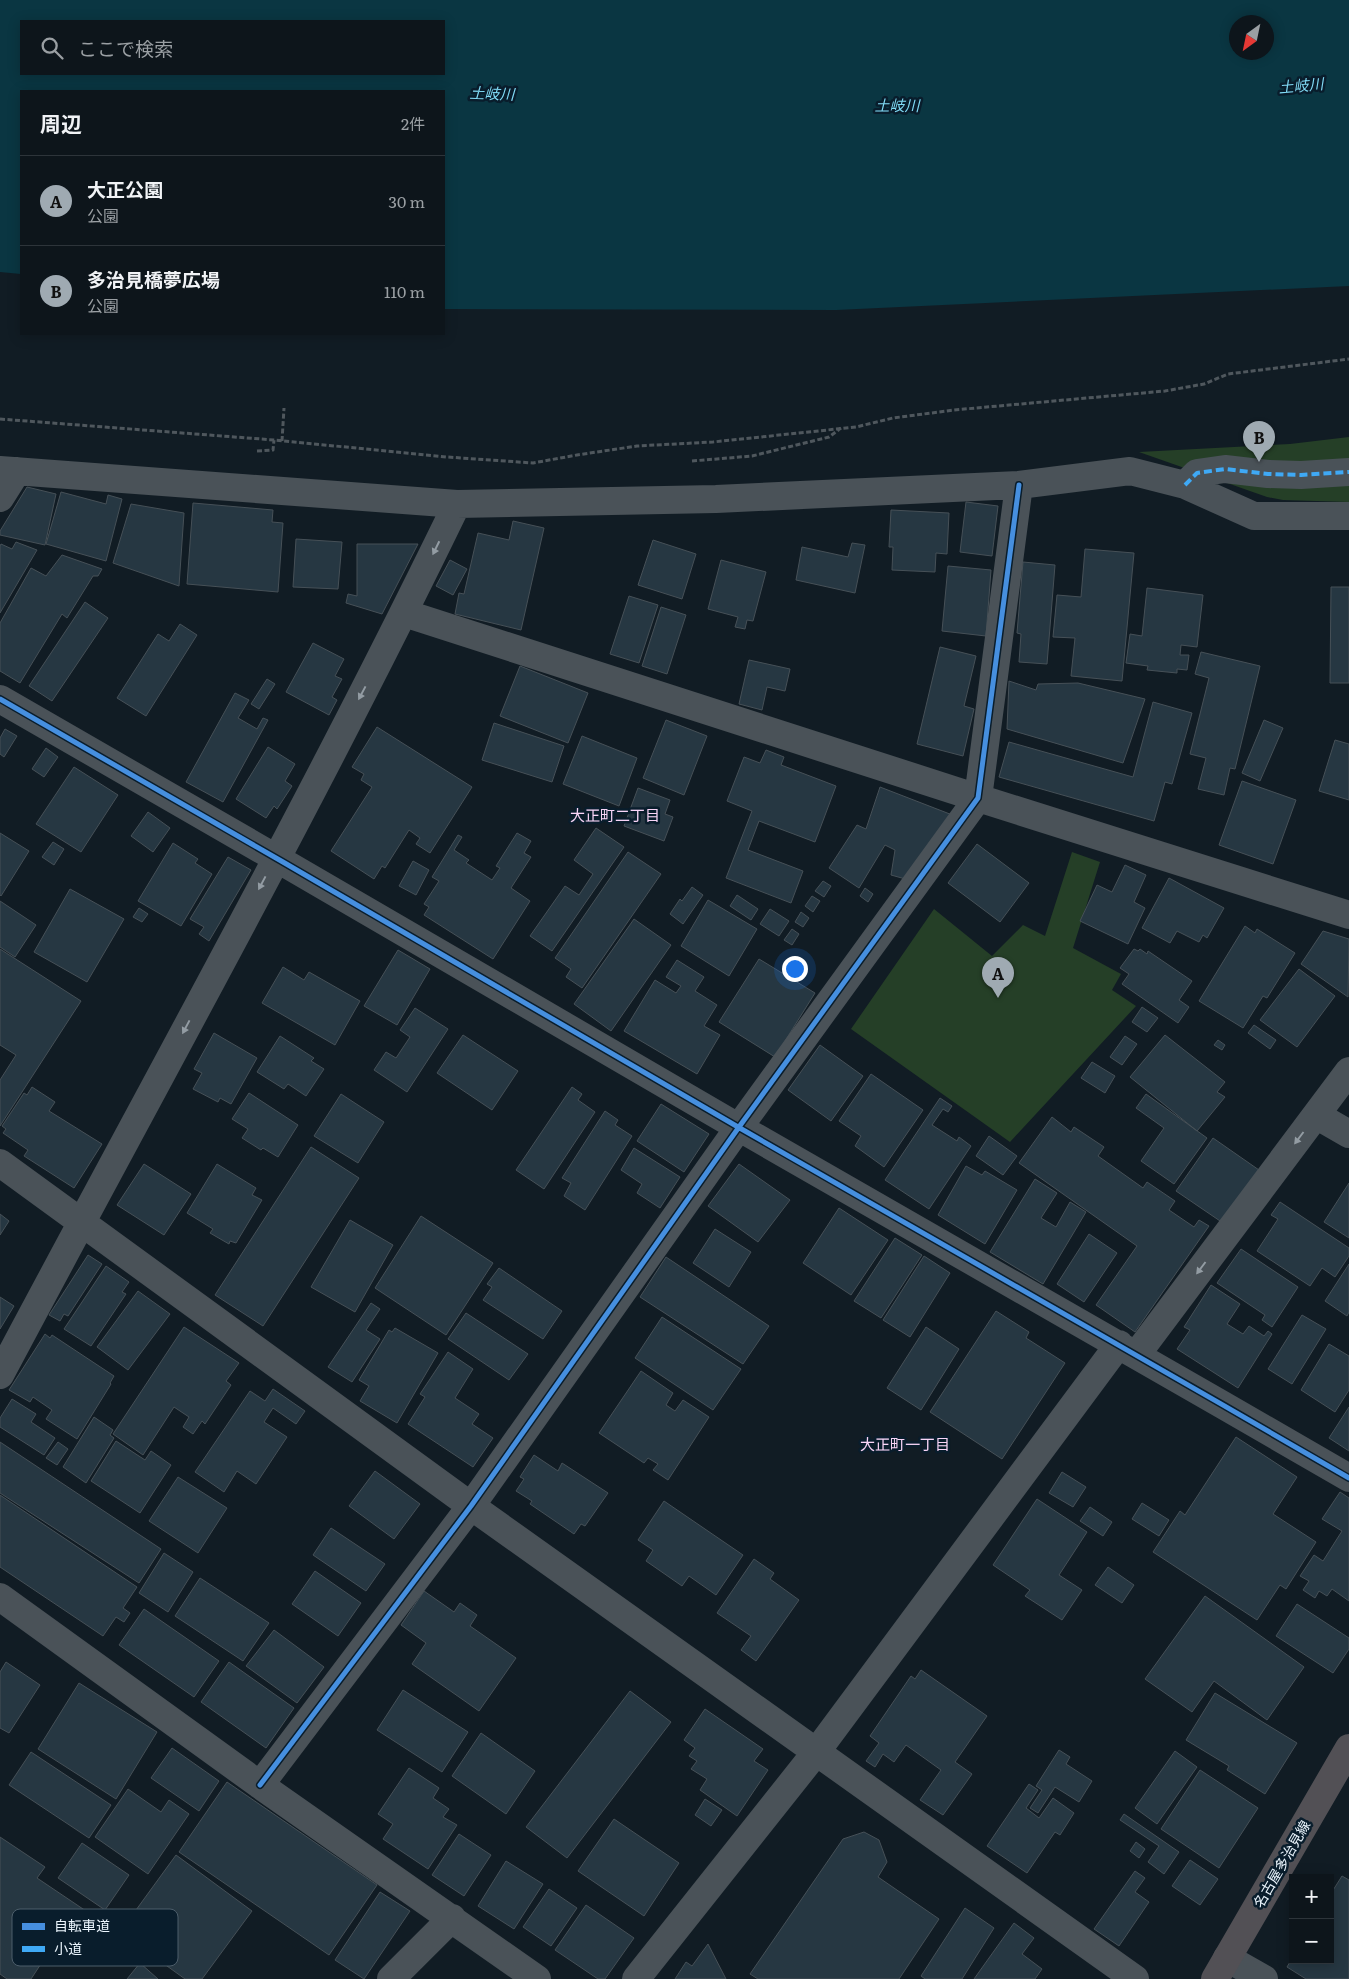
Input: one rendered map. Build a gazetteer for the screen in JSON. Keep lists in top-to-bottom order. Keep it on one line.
{"streets":{"main road":["名古屋多治見線"]},"districts":["大正町二丁目","大正町一丁目"],"water":["土岐川"],"legend":["自転車道","小道"],"north":"bottom left","page":{"search":"ここで検索","heading":["周辺","2件"],"list":[{"mark":"A","name":"大正公園","note":"公園","value":"30 m"},{"mark":"B","name":"多治見橋夢広場","note":"公園","value":"110 m"}],"pins":["B","A"],"map_buttons":["+","−"]}}
